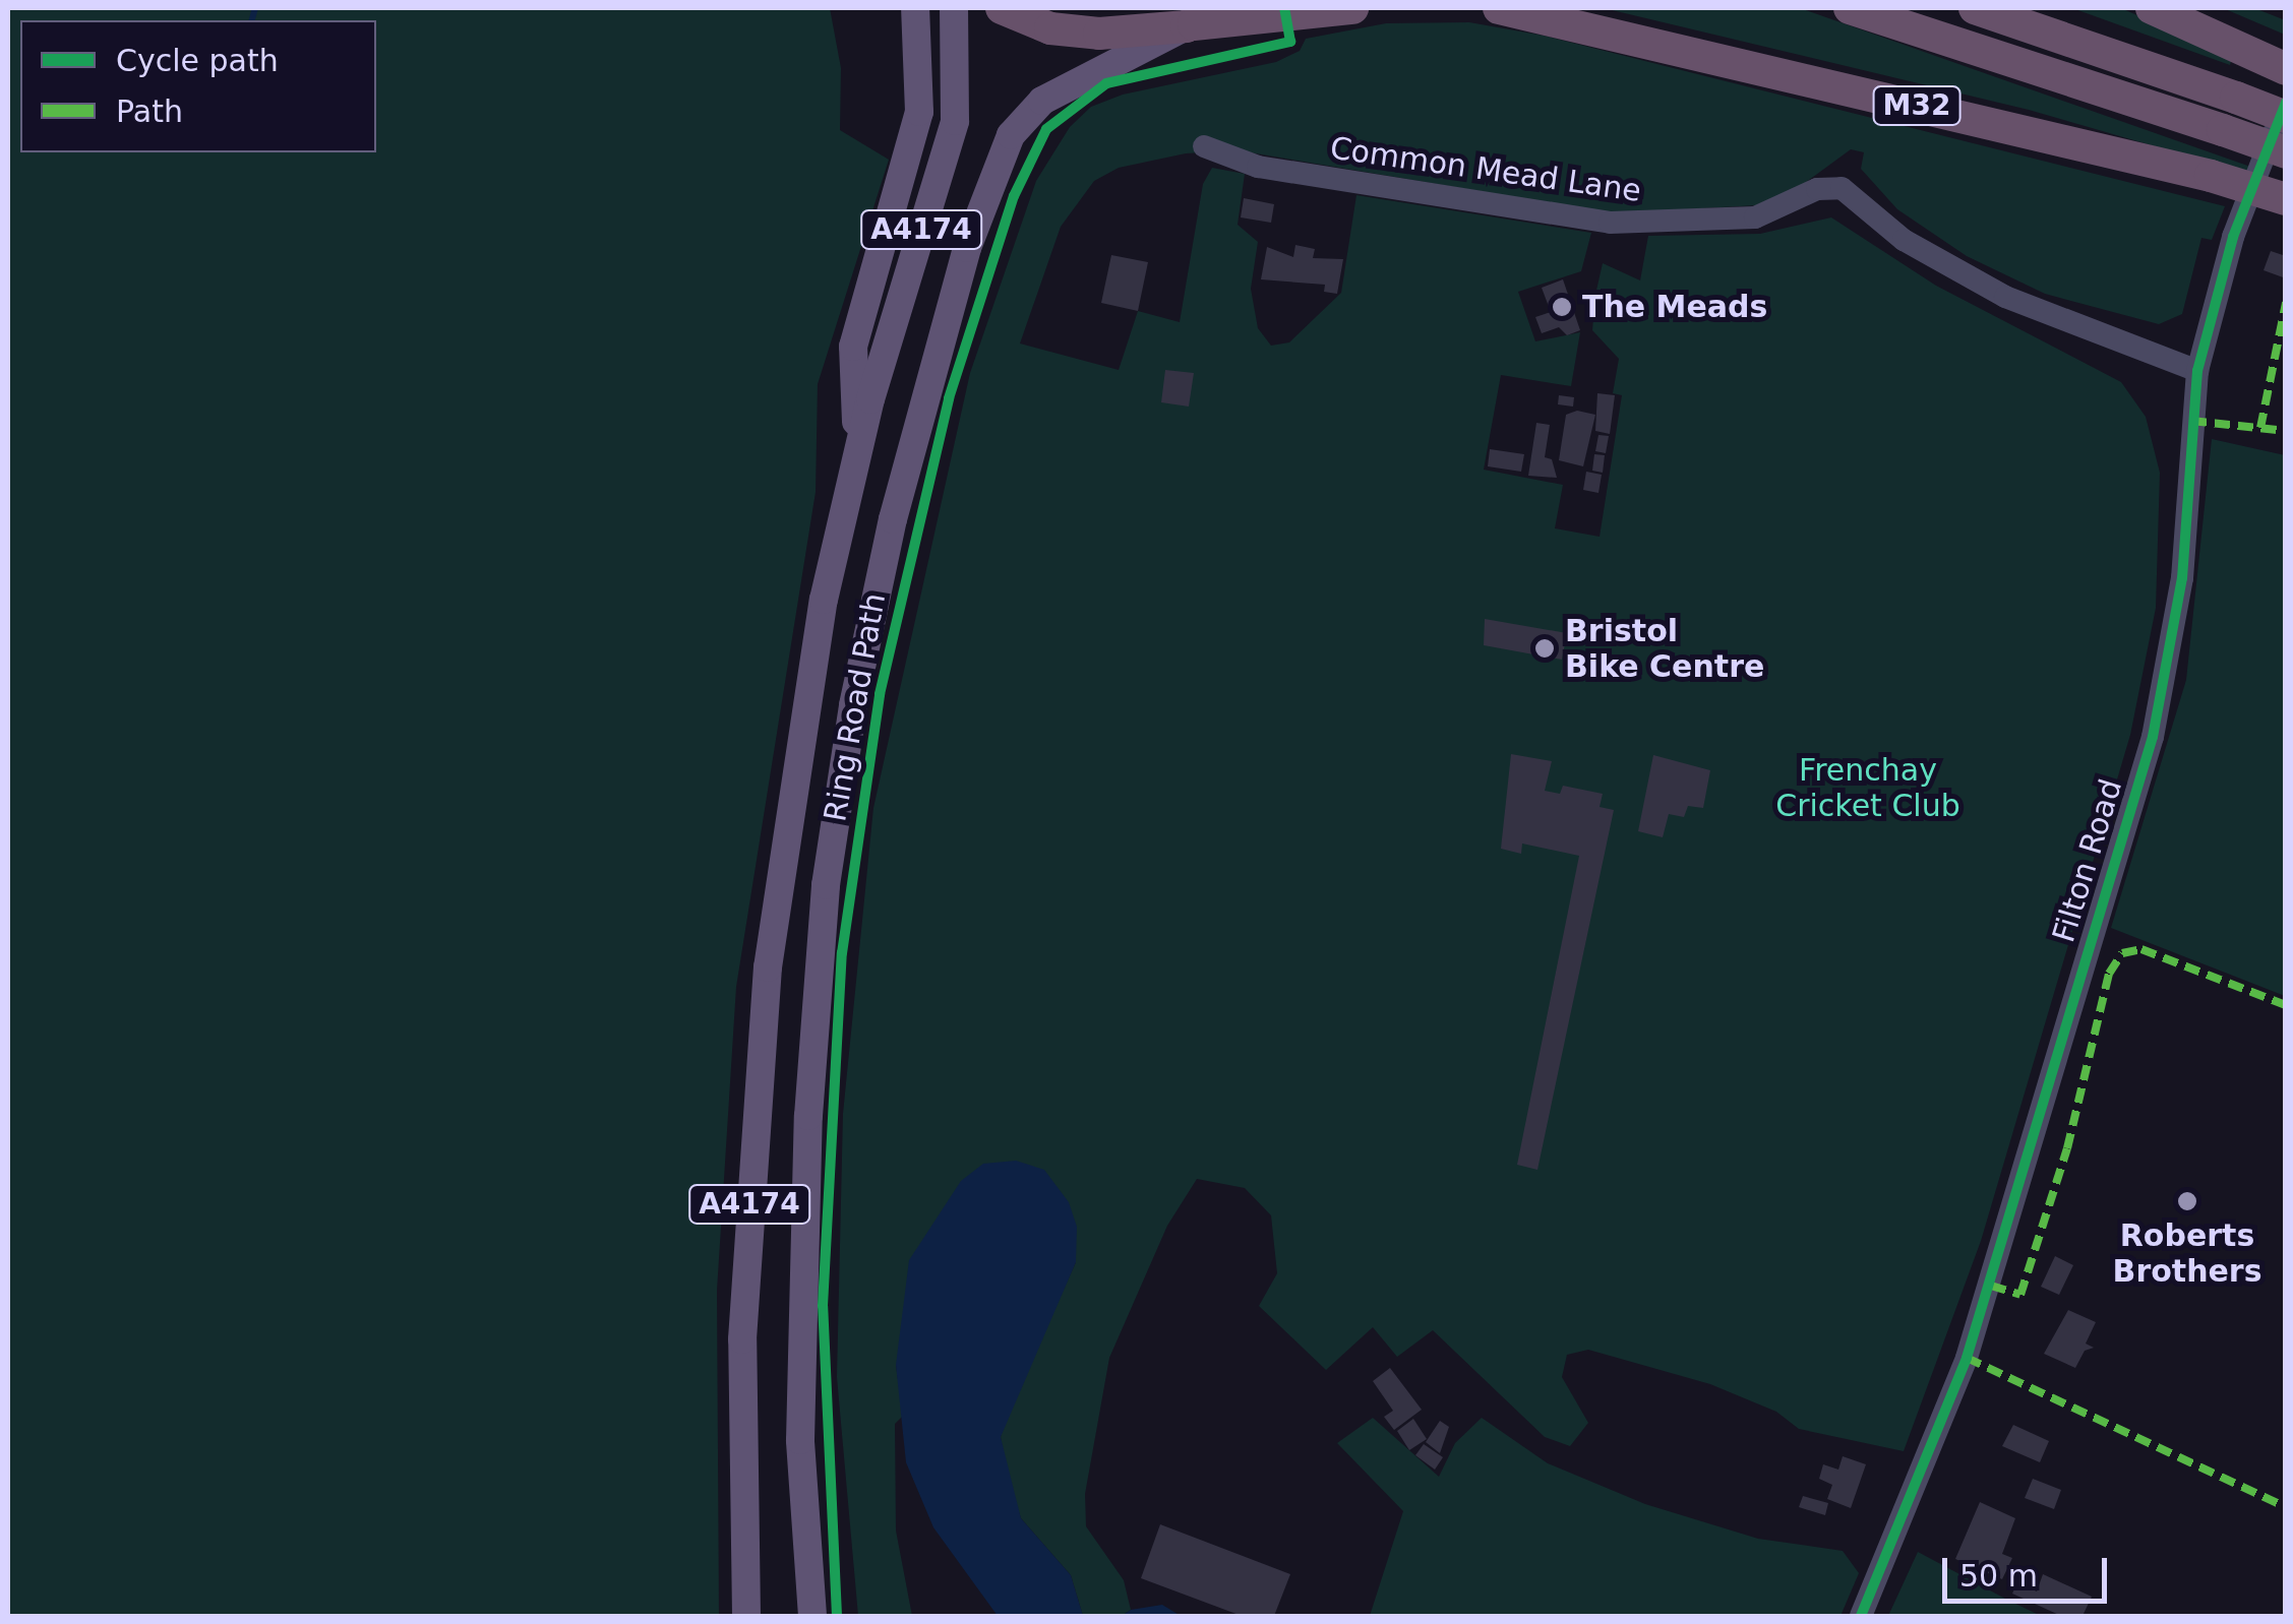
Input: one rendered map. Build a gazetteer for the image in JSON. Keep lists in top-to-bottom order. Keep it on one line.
{"streets":{"highway":["M32"],"main road":["A4174"],"street":["Common Mead Lane","Filton Road"],"cycle path":["Ring Road Path"]},"crossings":[["Common Mead Lane","Filton Road"]],"parks":["Frenchay Cricket Club"],"places":["The Meads","Bristol Bike Centre","Roberts Brothers"],"legend":["Cycle path","Path"],"scale_bar":"50 m"}
